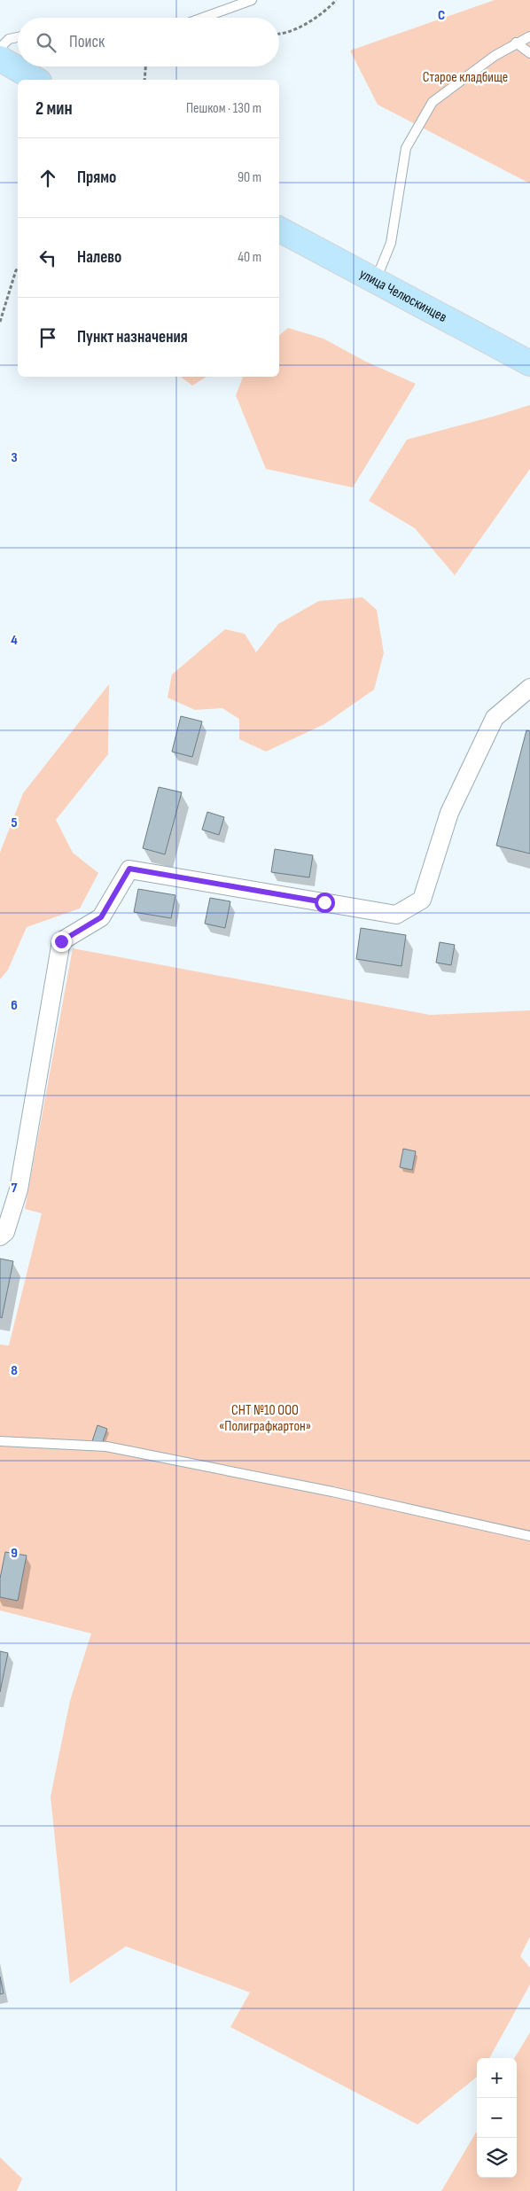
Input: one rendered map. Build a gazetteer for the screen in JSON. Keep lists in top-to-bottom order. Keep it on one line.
{"streets":{"main road":["улица Челюскинцев"]},"parks":["Старое кладбище","СНТ №10 ООО «Полиграфкартон»"],"page":{"search":"Поиск","heading":["2 мин","Пешком · 130 m"],"list":[["Прямо","90 m"],["Налево","40 m"],"Пункт назначения"],"map_buttons":["+","−"]},"grid":{"columns":["C"],"rows":["3","4","5","6","7","8","9"]}}
